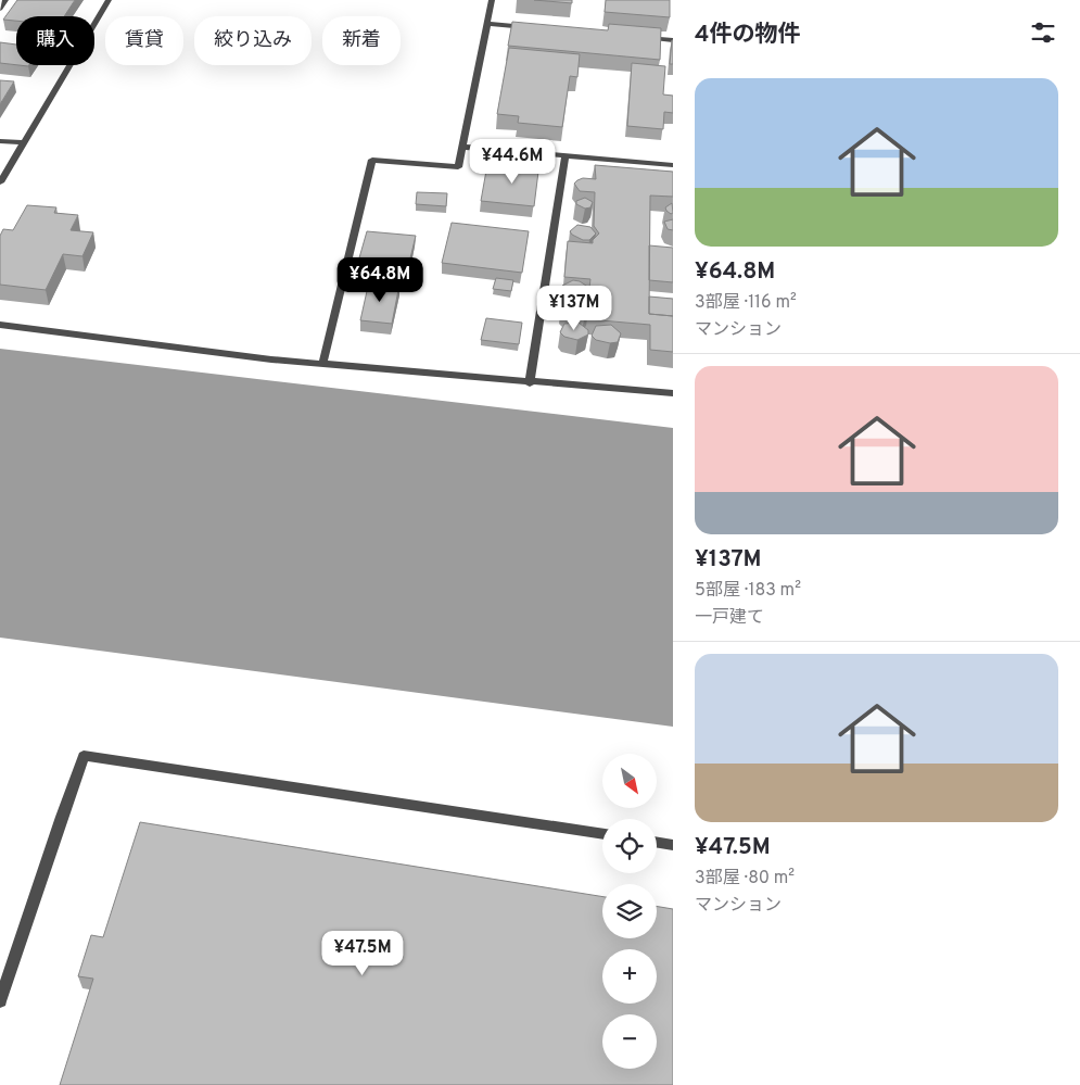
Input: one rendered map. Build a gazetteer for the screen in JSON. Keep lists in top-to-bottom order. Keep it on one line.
{"north":"bottom right","page":{"heading":"4件の物件","chip":["購入","賃貸","絞り込み","新着"],"list":[{"name":"¥64.8M","note":"3部屋 · 116 m² · マンション"},{"name":"¥137M","note":"5部屋 · 183 m² · 一戸建て"},{"name":"¥47.5M","note":"3部屋 · 80 m² · マンション"}],"price":["¥44.6M","¥64.8M","¥137M","¥47.5M"],"map_buttons":["+","−"]}}
